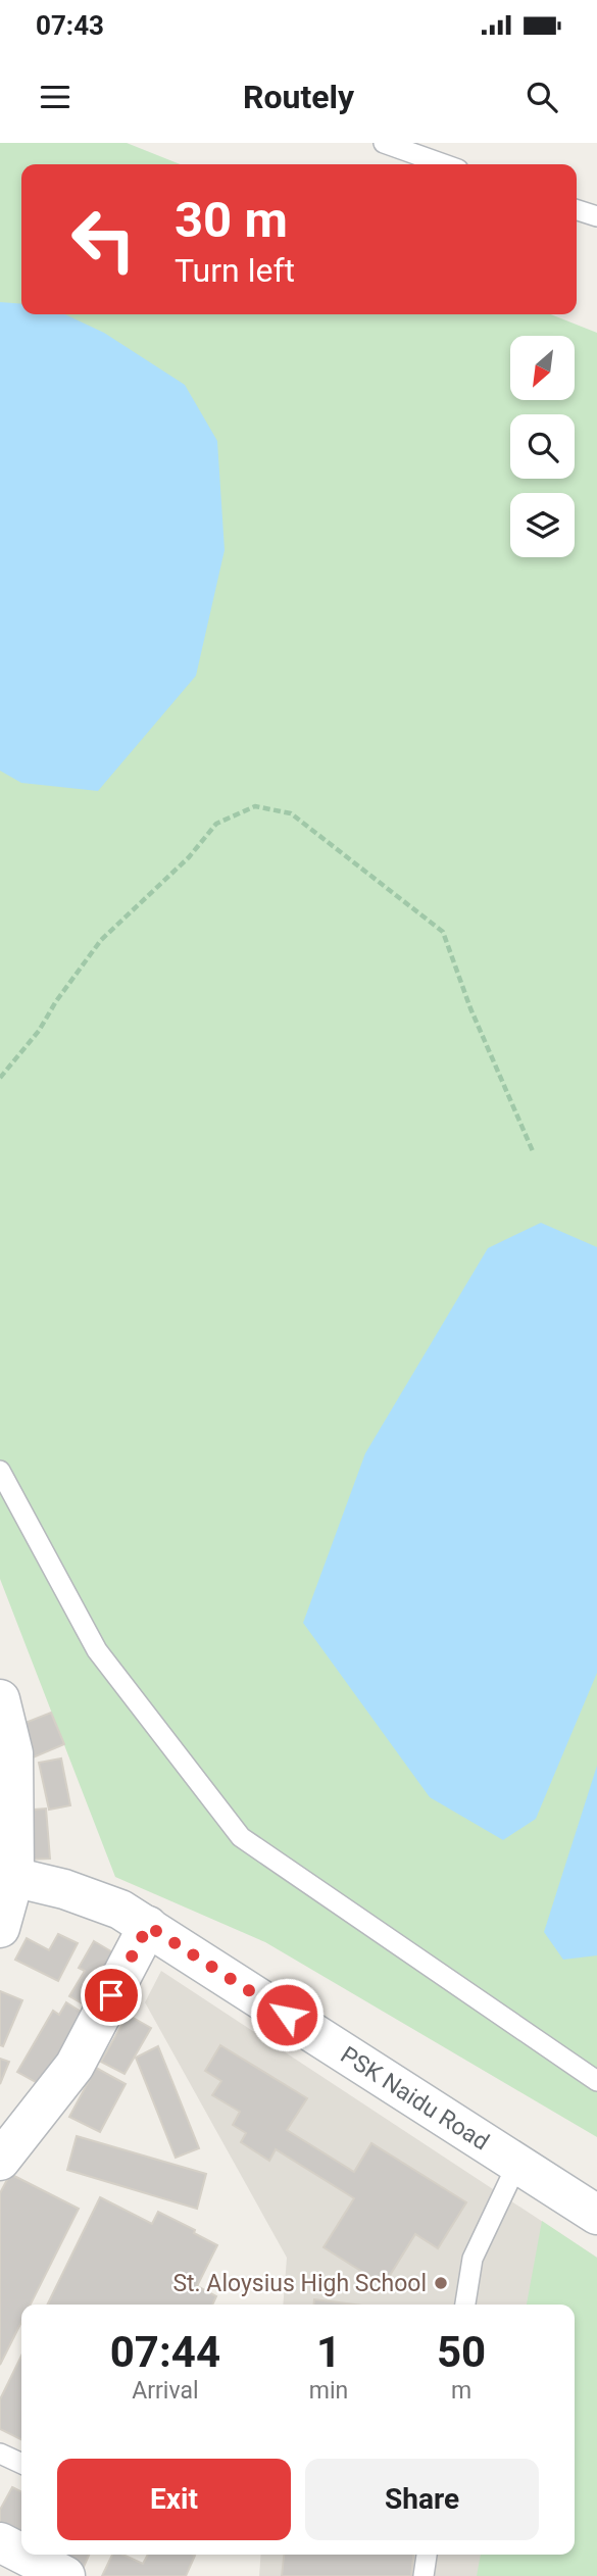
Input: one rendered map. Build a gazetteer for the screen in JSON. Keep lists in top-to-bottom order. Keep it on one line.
{"streets":{"street":["PSK Naidu Road"]},"places":["St. Aloysius High School"],"north":"bottom left","page":{"status":"07:43","header":"Routely","turn":["30 m","Turn left"],"eta":["07:44","Arrival","1","min","50","m"],"buttons":["Exit","Share"]}}
